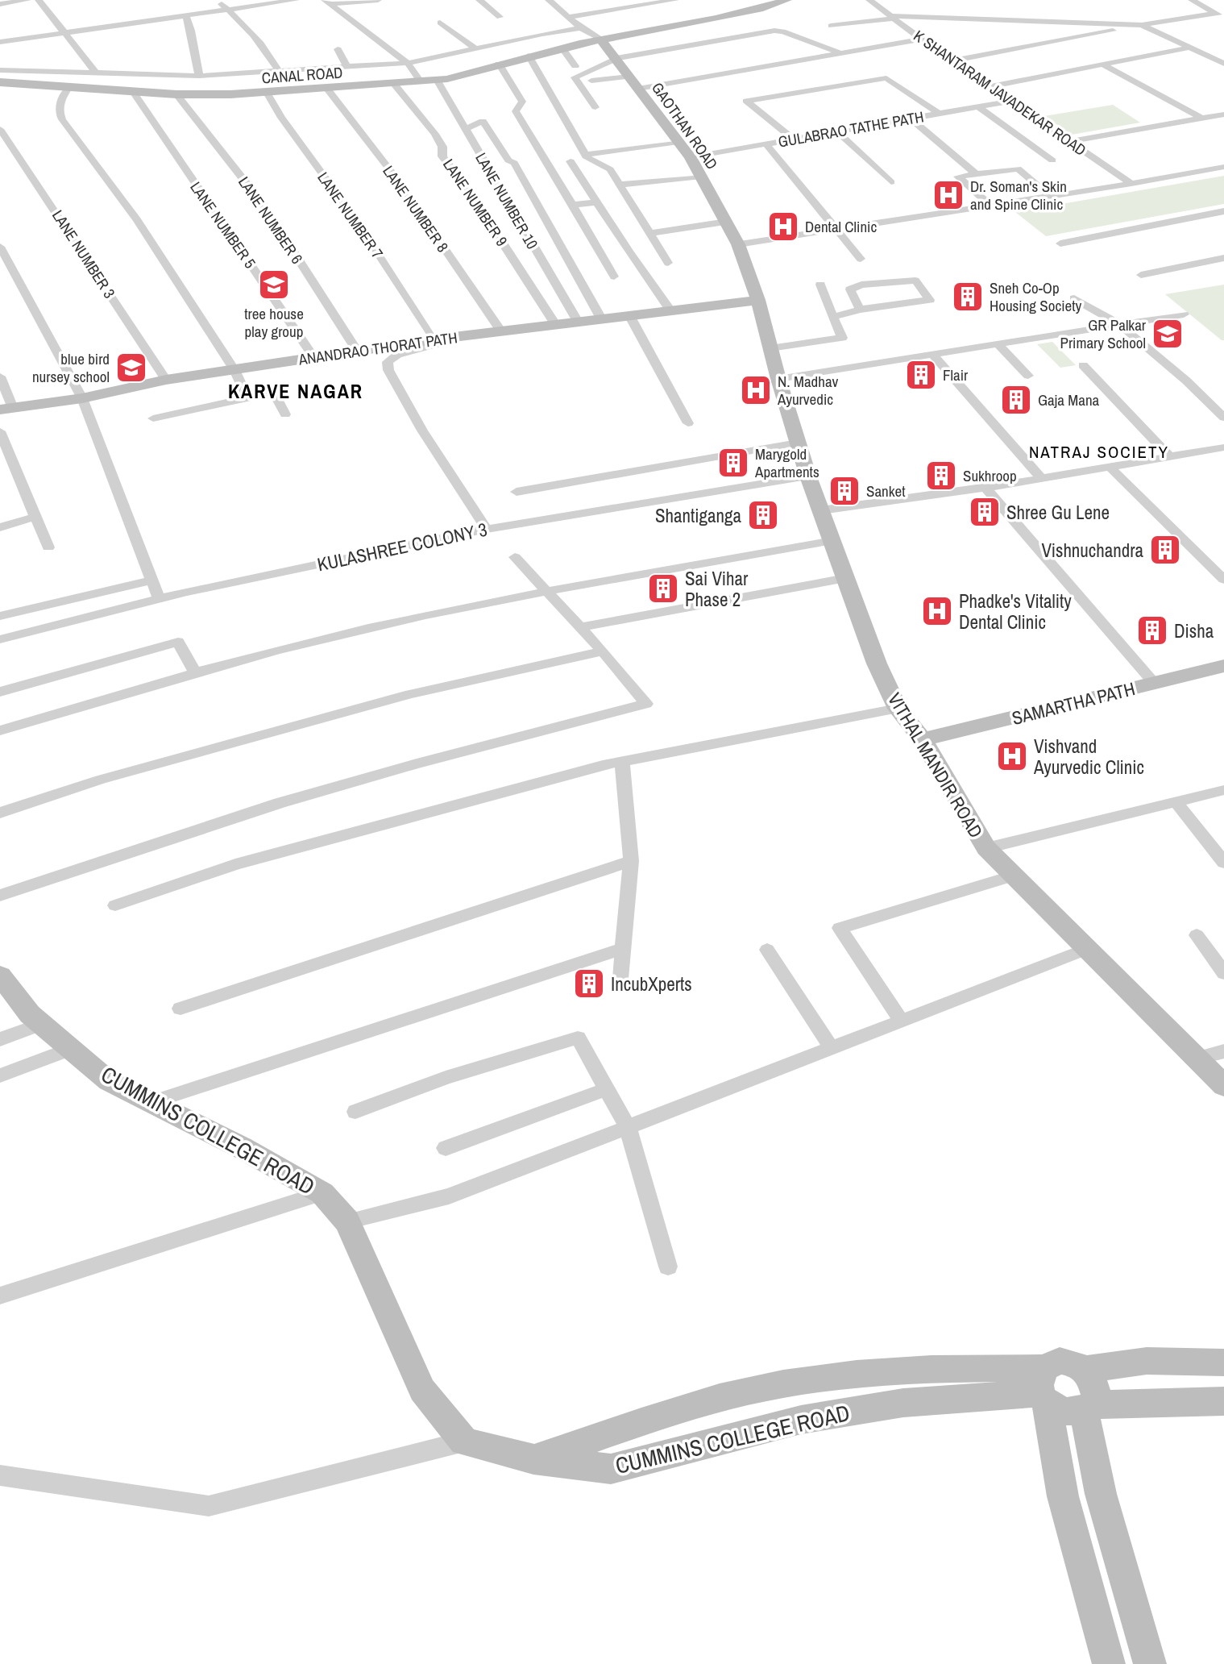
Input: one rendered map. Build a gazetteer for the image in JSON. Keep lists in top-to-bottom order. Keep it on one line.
{"streets":{"street":["CANAL ROAD","K SHANTARAM JAVADEKAR ROAD","GAOTHAN ROAD","GULABRAO TATHE PATH","LANE NUMBER 10","LANE NUMBER 9","LANE NUMBER 8","LANE NUMBER 7","LANE NUMBER 6","LANE NUMBER 5","LANE NUMBER 3","ANANDRAO THORAT PATH","KULASHREE COLONY 3","SAMARTHA PATH","VITHAL MANDIR ROAD","CUMMINS COLLEGE ROAD"]},"crossings":[["CANAL ROAD","GAOTHAN ROAD"],["CANAL ROAD","LANE NUMBER 10"],["CANAL ROAD","LANE NUMBER 9"],["CANAL ROAD","LANE NUMBER 8"],["CANAL ROAD","LANE NUMBER 7"],["CANAL ROAD","LANE NUMBER 6"],["CANAL ROAD","LANE NUMBER 5"],["K SHANTARAM JAVADEKAR ROAD","GULABRAO TATHE PATH"],["GAOTHAN ROAD","GULABRAO TATHE PATH"],["GAOTHAN ROAD","ANANDRAO THORAT PATH"],["GAOTHAN ROAD","VITHAL MANDIR ROAD"],["LANE NUMBER 10","ANANDRAO THORAT PATH"],["LANE NUMBER 9","ANANDRAO THORAT PATH"],["LANE NUMBER 8","ANANDRAO THORAT PATH"],["LANE NUMBER 7","ANANDRAO THORAT PATH"],["LANE NUMBER 6","ANANDRAO THORAT PATH"],["LANE NUMBER 5","ANANDRAO THORAT PATH"],["LANE NUMBER 3","ANANDRAO THORAT PATH"],["ANANDRAO THORAT PATH","VITHAL MANDIR ROAD"],["KULASHREE COLONY 3","VITHAL MANDIR ROAD"],["SAMARTHA PATH","VITHAL MANDIR ROAD"]],"districts":["KARVE NAGAR","NATRAJ SOCIETY"],"places":{"hospital":["Dr. Soman's Skin and Spine Clinic","Dental Clinic","N. Madhav Ayurvedic","Phadke's Vitality Dental Clinic","Vishvand Ayurvedic Clinic"],"school or university":["tree house play group","GR Palkar Primary School","blue bird nursey school"],"building":["Sneh Co-Op Housing Society","Flair","Gaja Mana","Marygold Apartments","Sukhroop","Sanket","Shree Gu Lene","Shantiganga","Vishnuchandra","Sai Vihar Phase 2","Disha","IncubXperts"]}}
